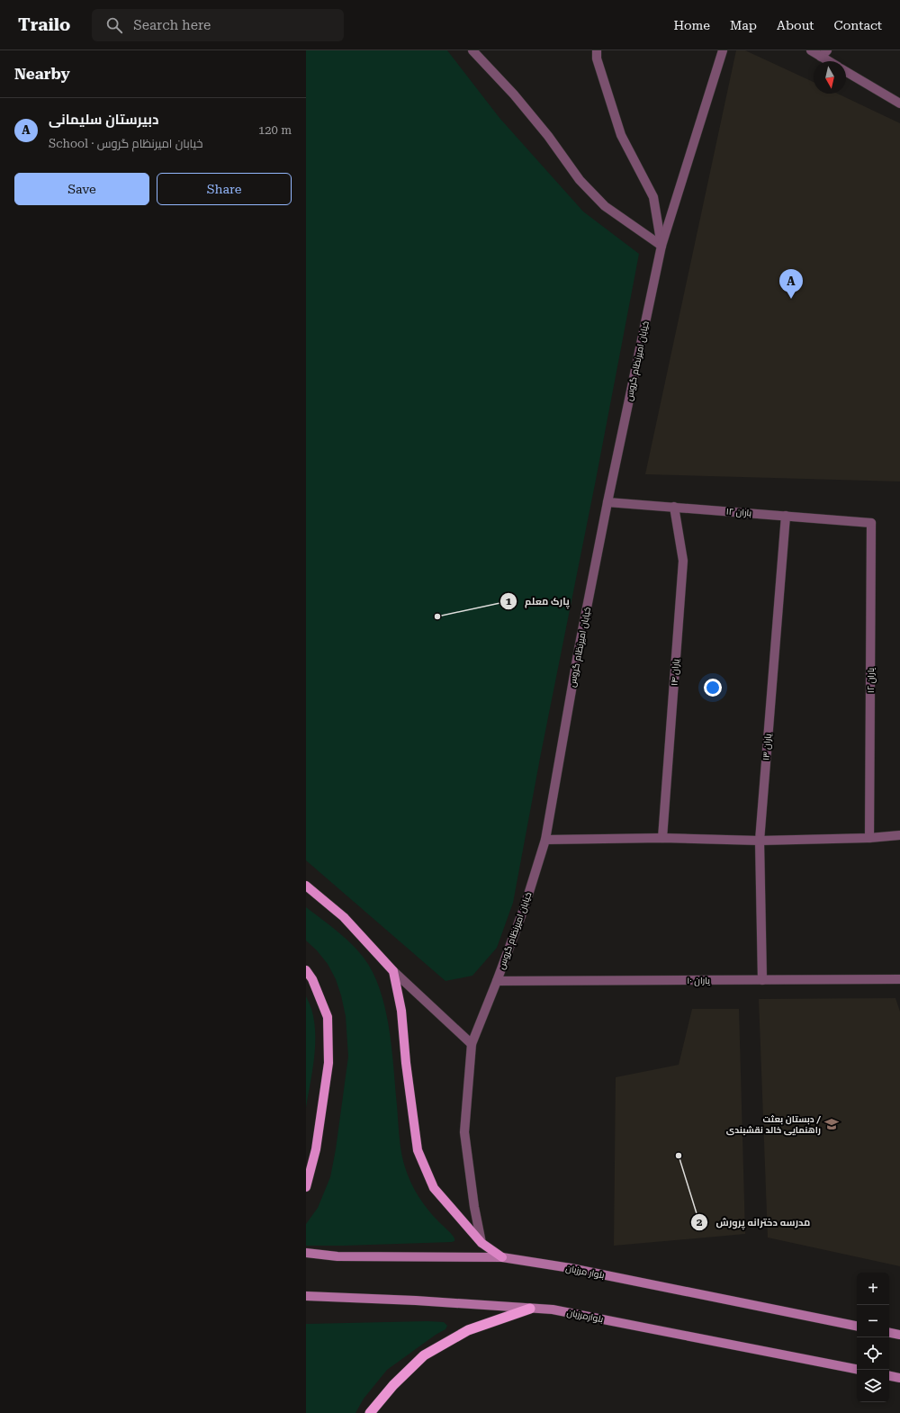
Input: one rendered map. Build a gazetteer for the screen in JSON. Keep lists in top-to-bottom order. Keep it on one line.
{"streets":{"main road":["بلوار مرزبان","بلوارمرزبان"],"street":["خیابان امیرنظام گروس","باران ۱۲","یاران ۱۴","یاران ۱۲","یاران ۱۳","یاران ۱۰"]},"crossings":[["خیابان امیرنظام گروس","باران ۱۲"],["خیابان امیرنظام گروس","یاران ۱۰"],["باران ۱۲","یاران ۱۴"],["باران ۱۲","یاران ۱۲"],["باران ۱۲","یاران ۱۳"],["یاران ۱۳","یاران ۱۰"]],"places":{"other":["پارک معلم","مدرسه دخترانه پرورش"],"school or university":["دبستان بعثت / راهنمایی خالد نقشبندی"]},"north":"bottom","page":{"header":"Trailo","search":"Search here","nav":["Home","Map","About","Contact"],"heading":"Nearby","list":[{"mark":"A","name":"دبیرستان سلیمانی","note":"School · خیابان امیرنظام گروس","value":"120 m"}],"buttons":["Save","Share"],"pins":"A","map_buttons":["+","−"]}}
